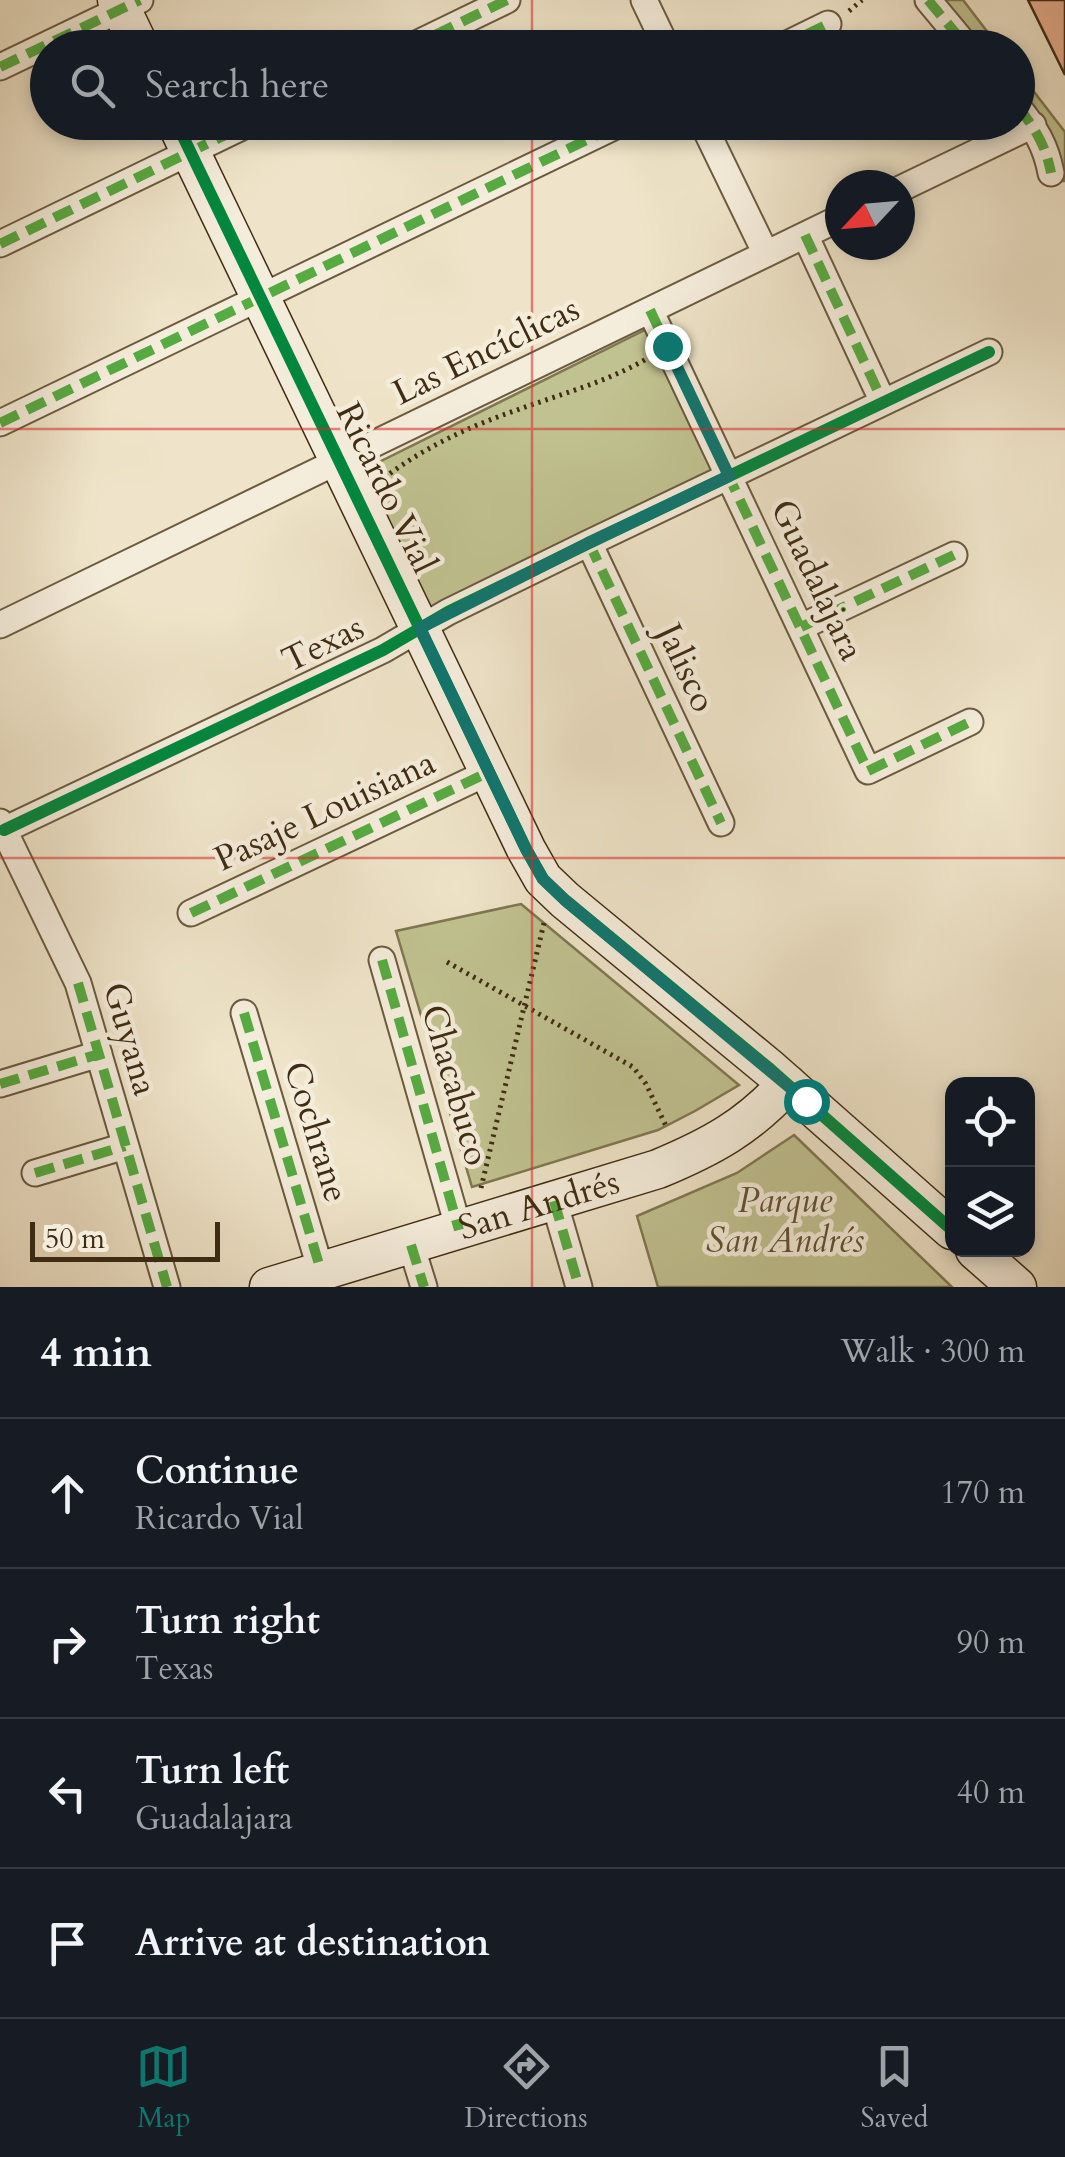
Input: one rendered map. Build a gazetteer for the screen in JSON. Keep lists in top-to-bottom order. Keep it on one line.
{"streets":{"street":["Las Encíclicas","Ricardo Vial","Guadalajara","Texas","Jalisco","Pasaje Louisiana","Guyana","Chacabuco","Cochrane","San Andrés"]},"crossings":[["Las Encíclicas","Ricardo Vial"],["Las Encíclicas","Guadalajara"],["Ricardo Vial","Texas"],["Ricardo Vial","Pasaje Louisiana"],["Ricardo Vial","San Andrés"],["Guadalajara","Texas"],["Texas","Jalisco"],["Texas","Guyana"],["Chacabuco","San Andrés"],["Cochrane","San Andrés"]],"parks":["Parque San Andrés"],"scale_bar":"50 m","north":"bottom left","page":{"search":"Search here","scale":"50 m","heading":["4 min","Walk · 300 m"],"list":[["Continue","Ricardo Vial","170 m"],["Turn right","Texas","90 m"],["Turn left","Guadalajara","40 m"],"Arrive at destination"],"nav":["Map","Directions","Saved"]}}
